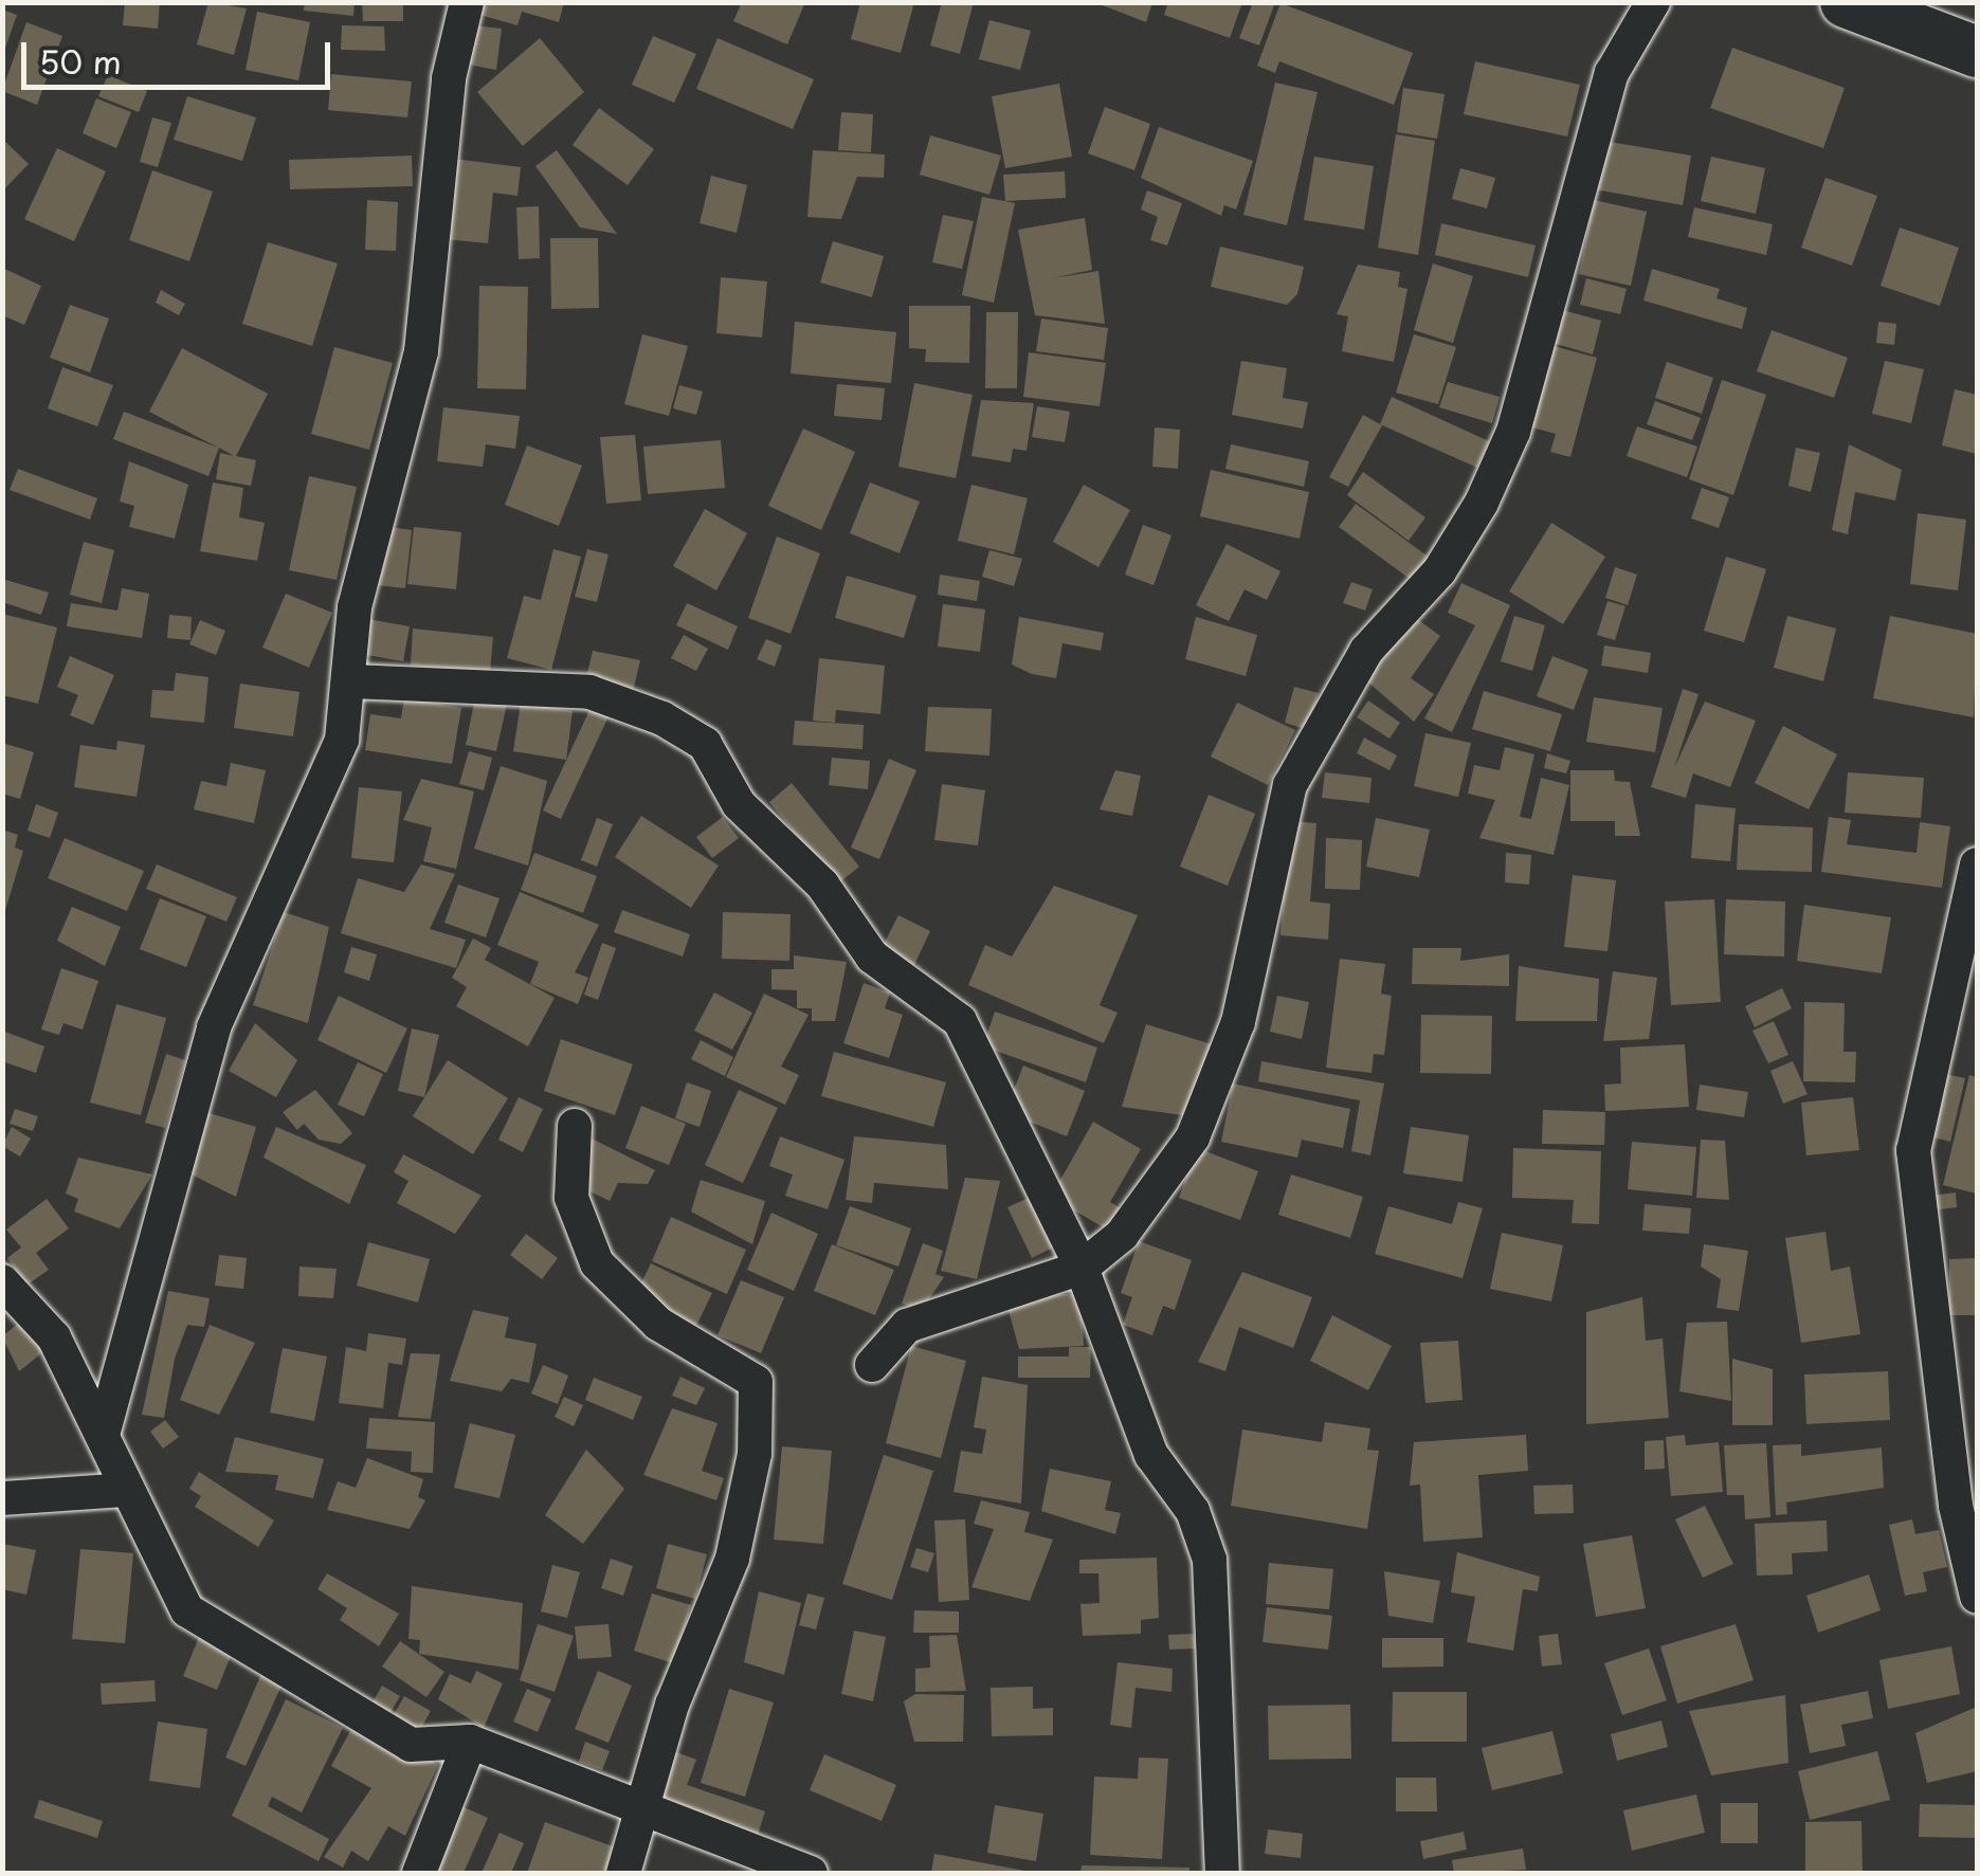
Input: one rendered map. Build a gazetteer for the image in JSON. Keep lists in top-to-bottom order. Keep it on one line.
{"scale_bar":"50 m"}
